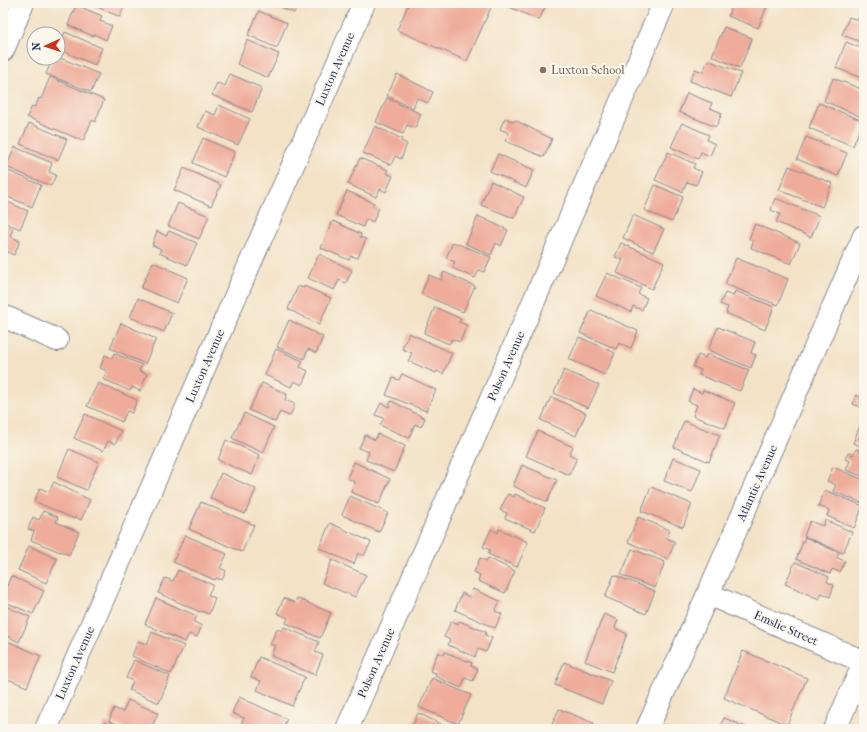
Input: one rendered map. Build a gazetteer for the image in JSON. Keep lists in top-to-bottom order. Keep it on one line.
{"streets":{"street":["Luxton Avenue","Polson Avenue","Atlantic Avenue","Emslie Street"]},"crossings":[["Atlantic Avenue","Emslie Street"]],"places":["Luxton School"],"north":"left"}
